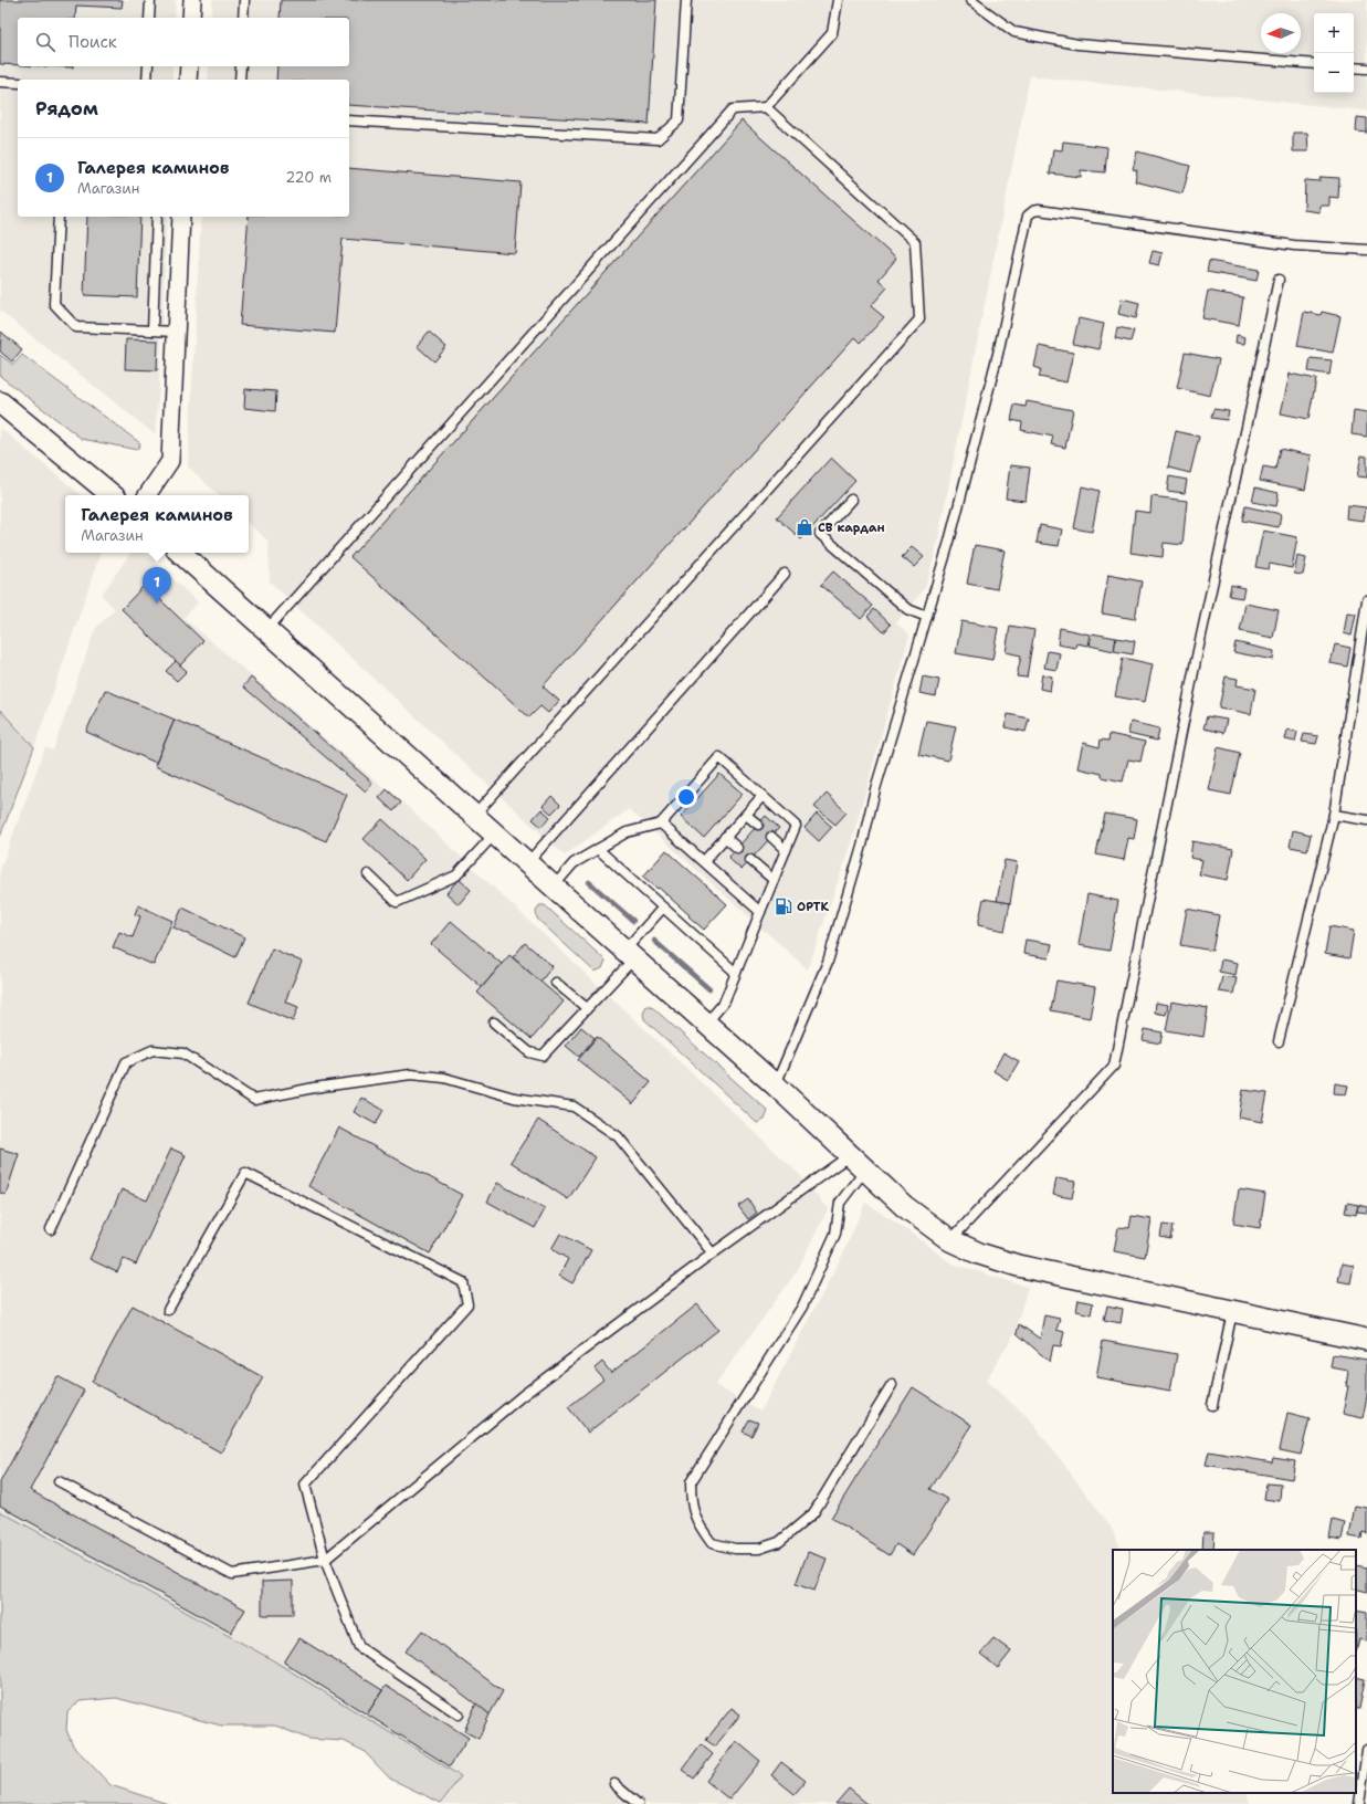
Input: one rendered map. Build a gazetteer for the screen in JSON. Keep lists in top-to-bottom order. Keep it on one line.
{"places":{"shop":["СВ кардан"],"fuel station":["ОРТК"]},"north":"left","page":{"map_buttons":["+","−"],"search":"Поиск","heading":"Рядом","list":[{"mark":"1","name":"Галерея каминов","note":"Магазин","value":"220 m"}],"popup":["Галерея каминов","Магазин"],"pins":"1"}}
